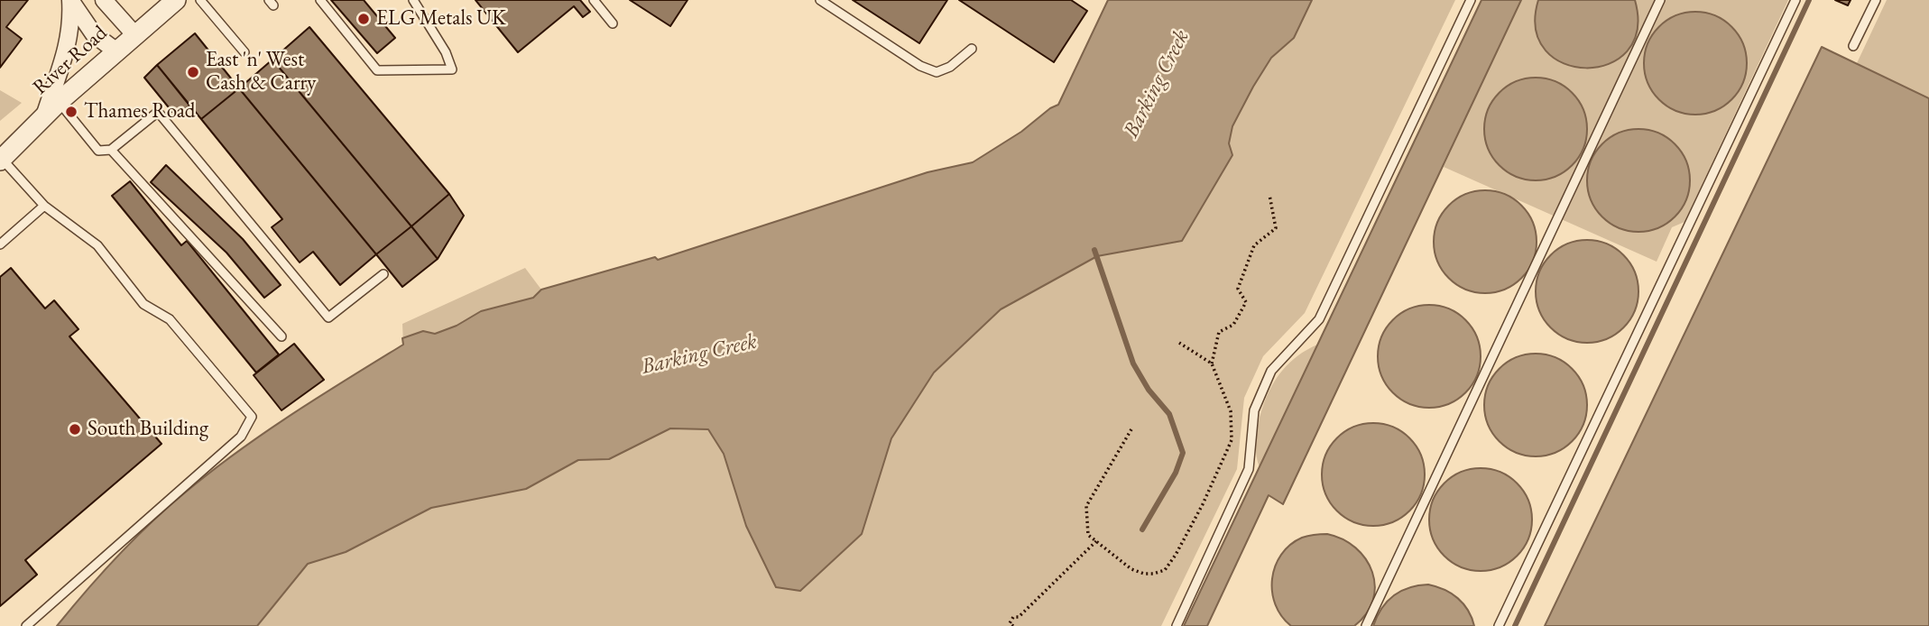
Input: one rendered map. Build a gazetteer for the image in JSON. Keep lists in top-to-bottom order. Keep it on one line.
{"streets":{"street":["River Road"]},"water":["Barking Creek"],"places":["ELG Metals UK","East 'n' West Cash & Carry","Thames Road","South Building"]}
